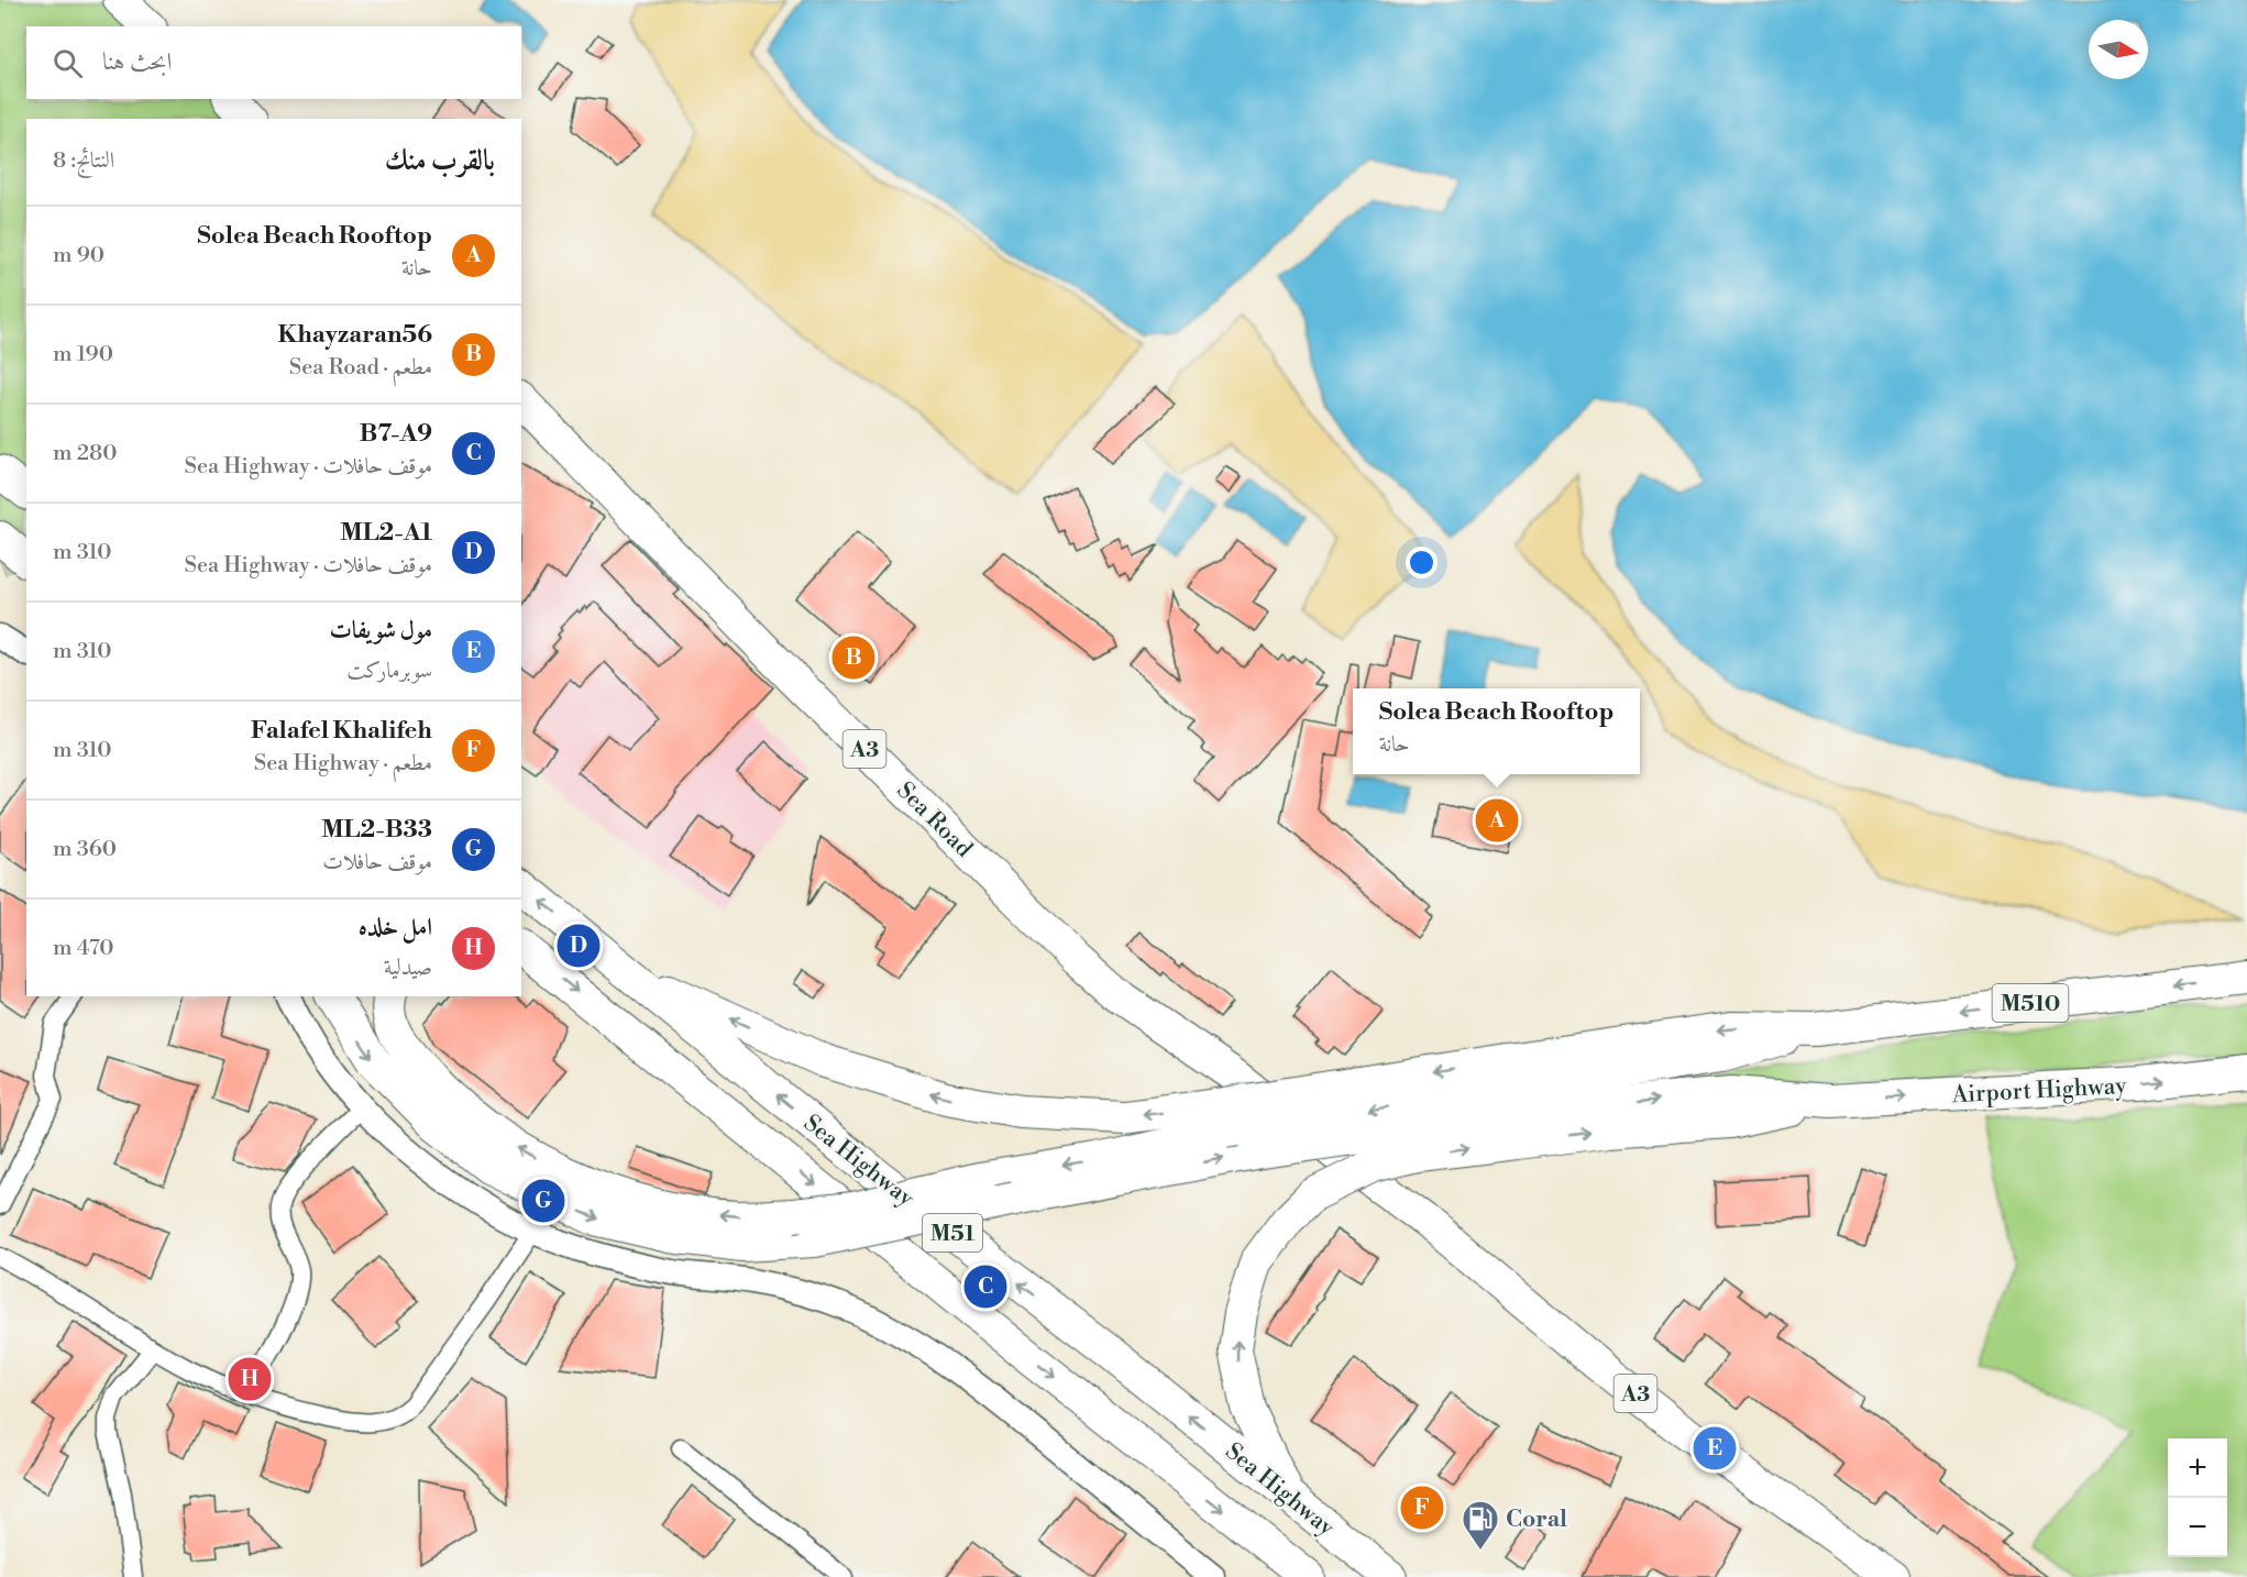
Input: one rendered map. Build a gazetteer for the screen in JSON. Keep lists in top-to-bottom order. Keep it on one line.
{"streets":{"highway":["A3","Sea Road","M510","Airport Highway","Sea Highway","M51"]},"crossings":[["M510","Airport Highway"]],"places":{"fuel station":["Coral"]},"north":"right","page":{"search":"ابحث هنا","heading":["بالقرب منك","النتائج: 8"],"list":[{"mark":"A","name":"Solea Beach Rooftop","note":"حانة","value":"90 m"},{"mark":"B","name":"Khayzaran56","note":"مطعم · Sea Road","value":"190 m"},{"mark":"C","name":"B7-A9","note":"موقف حافلات · Sea Highway","value":"280 m"},{"mark":"D","name":"ML2-A1","note":"موقف حافلات · Sea Highway","value":"310 m"},{"mark":"E","name":"مول شويفات","note":"سوبرماركت","value":"310 m"},{"mark":"F","name":"Falafel Khalifeh","note":"مطعم · Sea Highway","value":"310 m"},{"mark":"G","name":"ML2-B33","note":"موقف حافلات","value":"360 m"},{"mark":"H","name":"امل خلده","note":"صيدلية","value":"470 m"}],"pins":["B","A","D","G","C","H","E","F"],"popup":["Solea Beach Rooftop","حانة"],"map_buttons":["+","−"]}}
